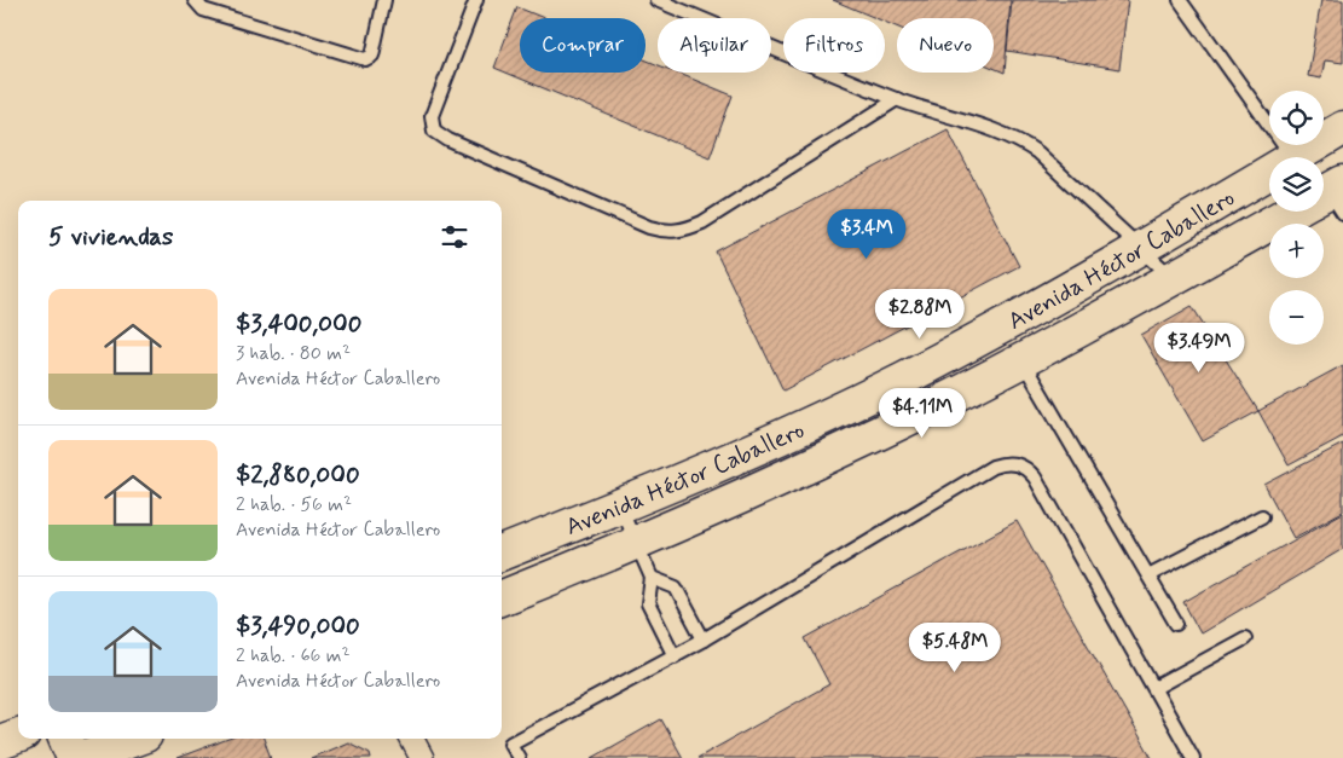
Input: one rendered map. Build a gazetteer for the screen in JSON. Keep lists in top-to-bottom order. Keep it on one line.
{"streets":{"main road":["Avenida Héctor Caballero"]},"page":{"chip":["Comprar","Alquilar","Filtros","Nuevo"],"map_buttons":["+","−"],"heading":"5 viviendas","price":["$3.4M","$2.88M","$3.49M","$4.11M","$5.48M"],"list":[{"name":"$3,400,000","note":"3 hab. · 80 m² · Avenida Héctor Caballero"},{"name":"$2,880,000","note":"2 hab. · 56 m² · Avenida Héctor Caballero"},{"name":"$3,490,000","note":"2 hab. · 66 m² · Avenida Héctor Caballero"}]}}
